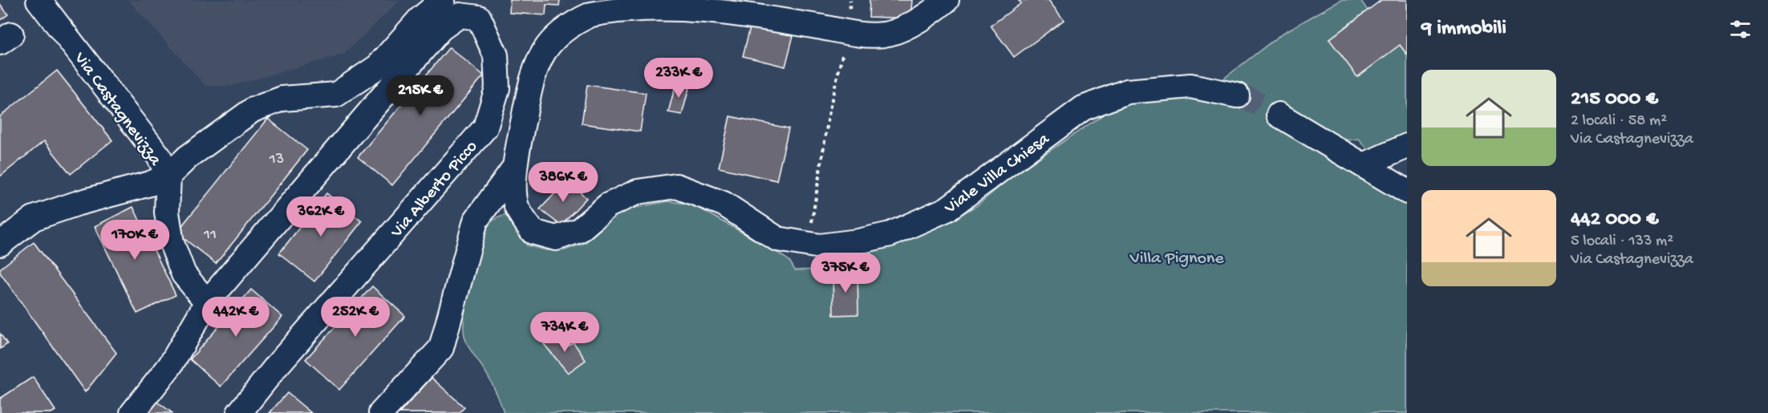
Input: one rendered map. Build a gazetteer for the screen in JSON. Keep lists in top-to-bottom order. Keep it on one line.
{"streets":{"street":["Via Castagnevizza","Viale Villa Chiesa","Via Alberto Picco"]},"crossings":[["Via Castagnevizza","Via Alberto Picco"]],"parks":["Villa Pignone"],"house_numbers":["13","11"],"page":{"heading":"9 immobili","price":["233K €","215K €","386K €","362K €","170K €","375K €","442K €","252K €","734K €"],"list":[{"name":"215 000 €","note":"2 locali · 58 m² · Via Castagnevizza"},{"name":"442 000 €","note":"5 locali · 133 m² · Via Castagnevizza"}]}}
